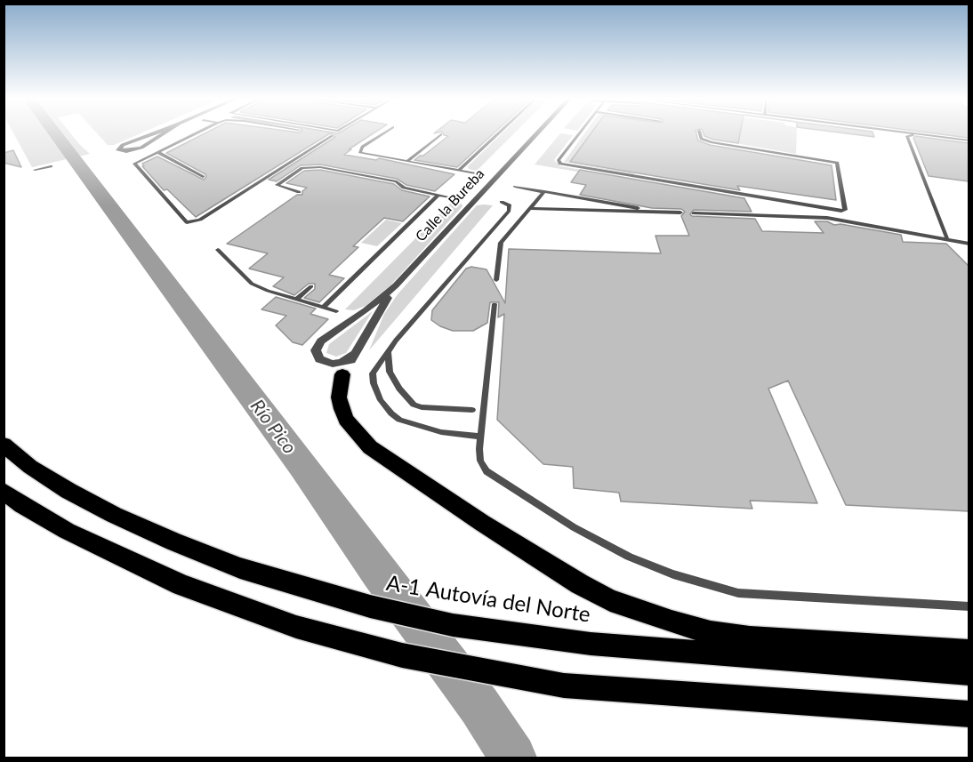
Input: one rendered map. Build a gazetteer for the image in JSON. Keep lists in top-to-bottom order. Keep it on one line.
{"streets":{"highway":["A-1 Autovía del Norte"],"street":["Calle la Bureba"]},"water":["Río Pico"]}
